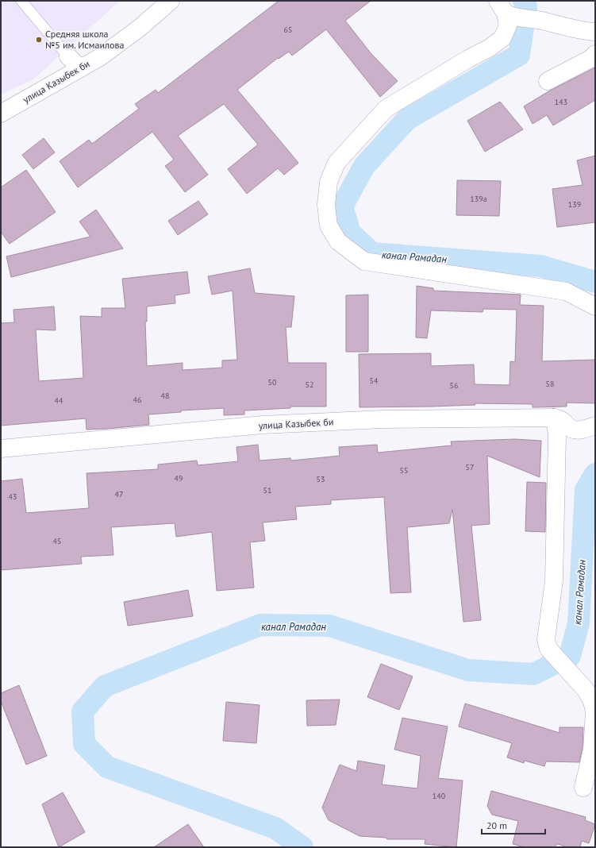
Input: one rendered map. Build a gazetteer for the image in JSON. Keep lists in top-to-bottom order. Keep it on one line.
{"streets":{"street":["улица Казыбек би"]},"water":["канал Рамадан"],"places":["Средняя школа №5 им. Исмаилова"],"house_numbers":["65","143","139а","139","54","50","58","52","56","48","46","44","57","55","49","53","51","47","43","45","140"],"scale_bar":"20 m"}
